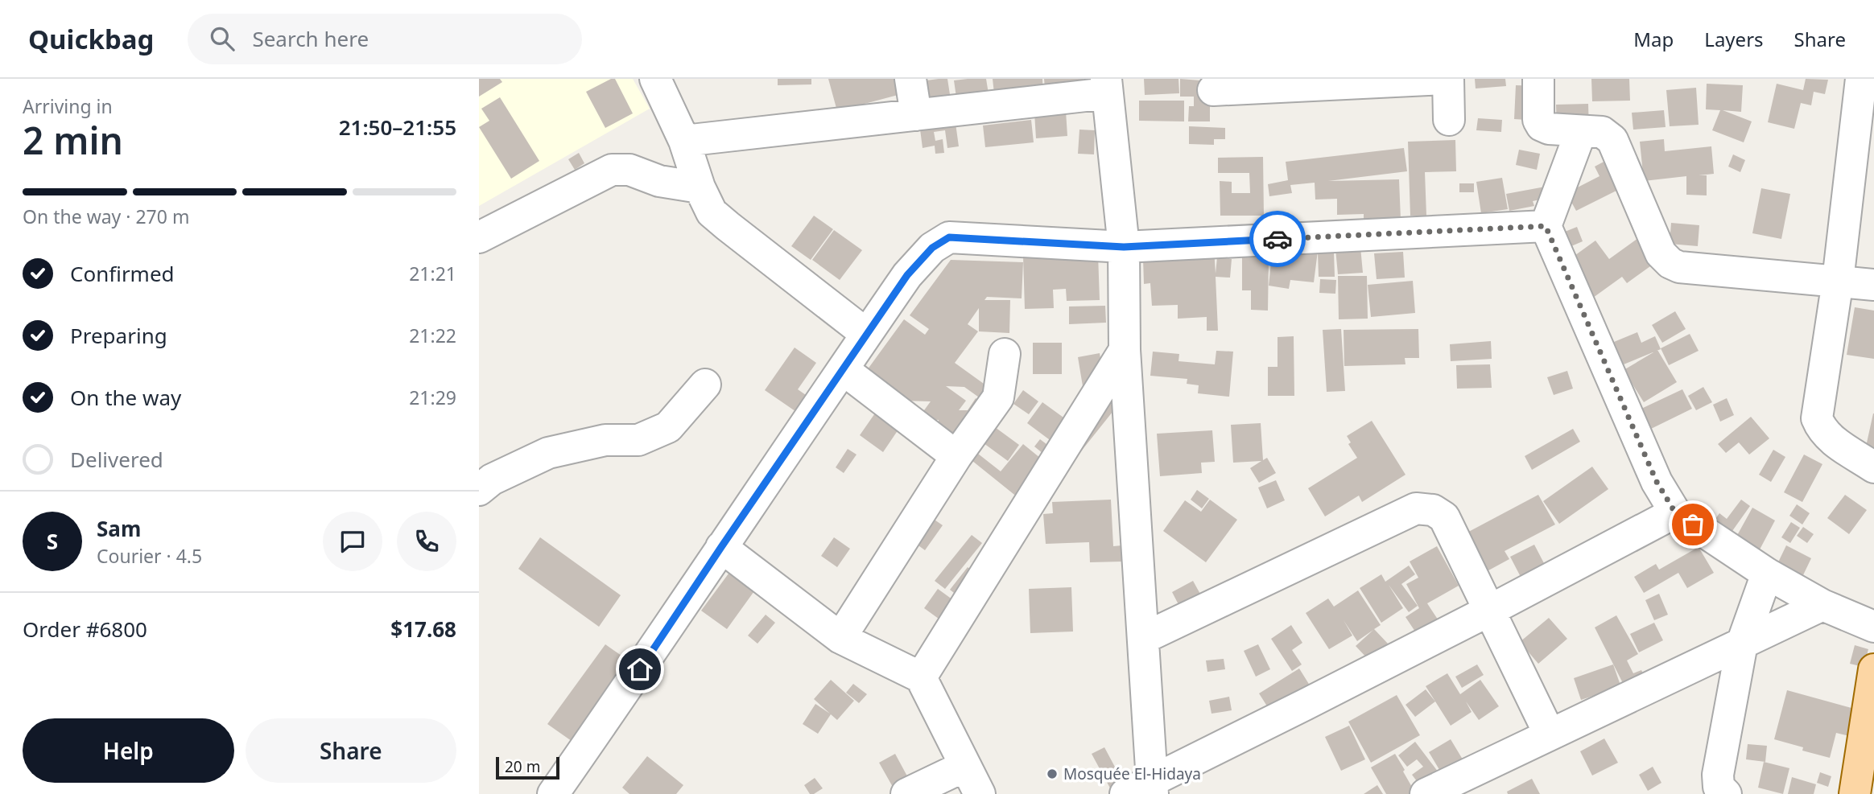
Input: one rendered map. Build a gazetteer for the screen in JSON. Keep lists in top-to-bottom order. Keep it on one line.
{"places":["Mosquée El-Hidaya"],"scale_bar":"20 m","page":{"header":"Quickbag","search":"Search here","nav":["Map","Layers","Share"],"heading":["2 min","Arriving in","21:50–21:55"],"panel":["Sam","Courier · 4.5","Order #6800","$17.68"],"bar":"On the way · 270 m","list":[["Confirmed","21:21"],["Preparing","21:22"],["On the way","21:29"],"Delivered"],"round":"S","buttons":["Help","Share"],"scale":"20 m"}}
